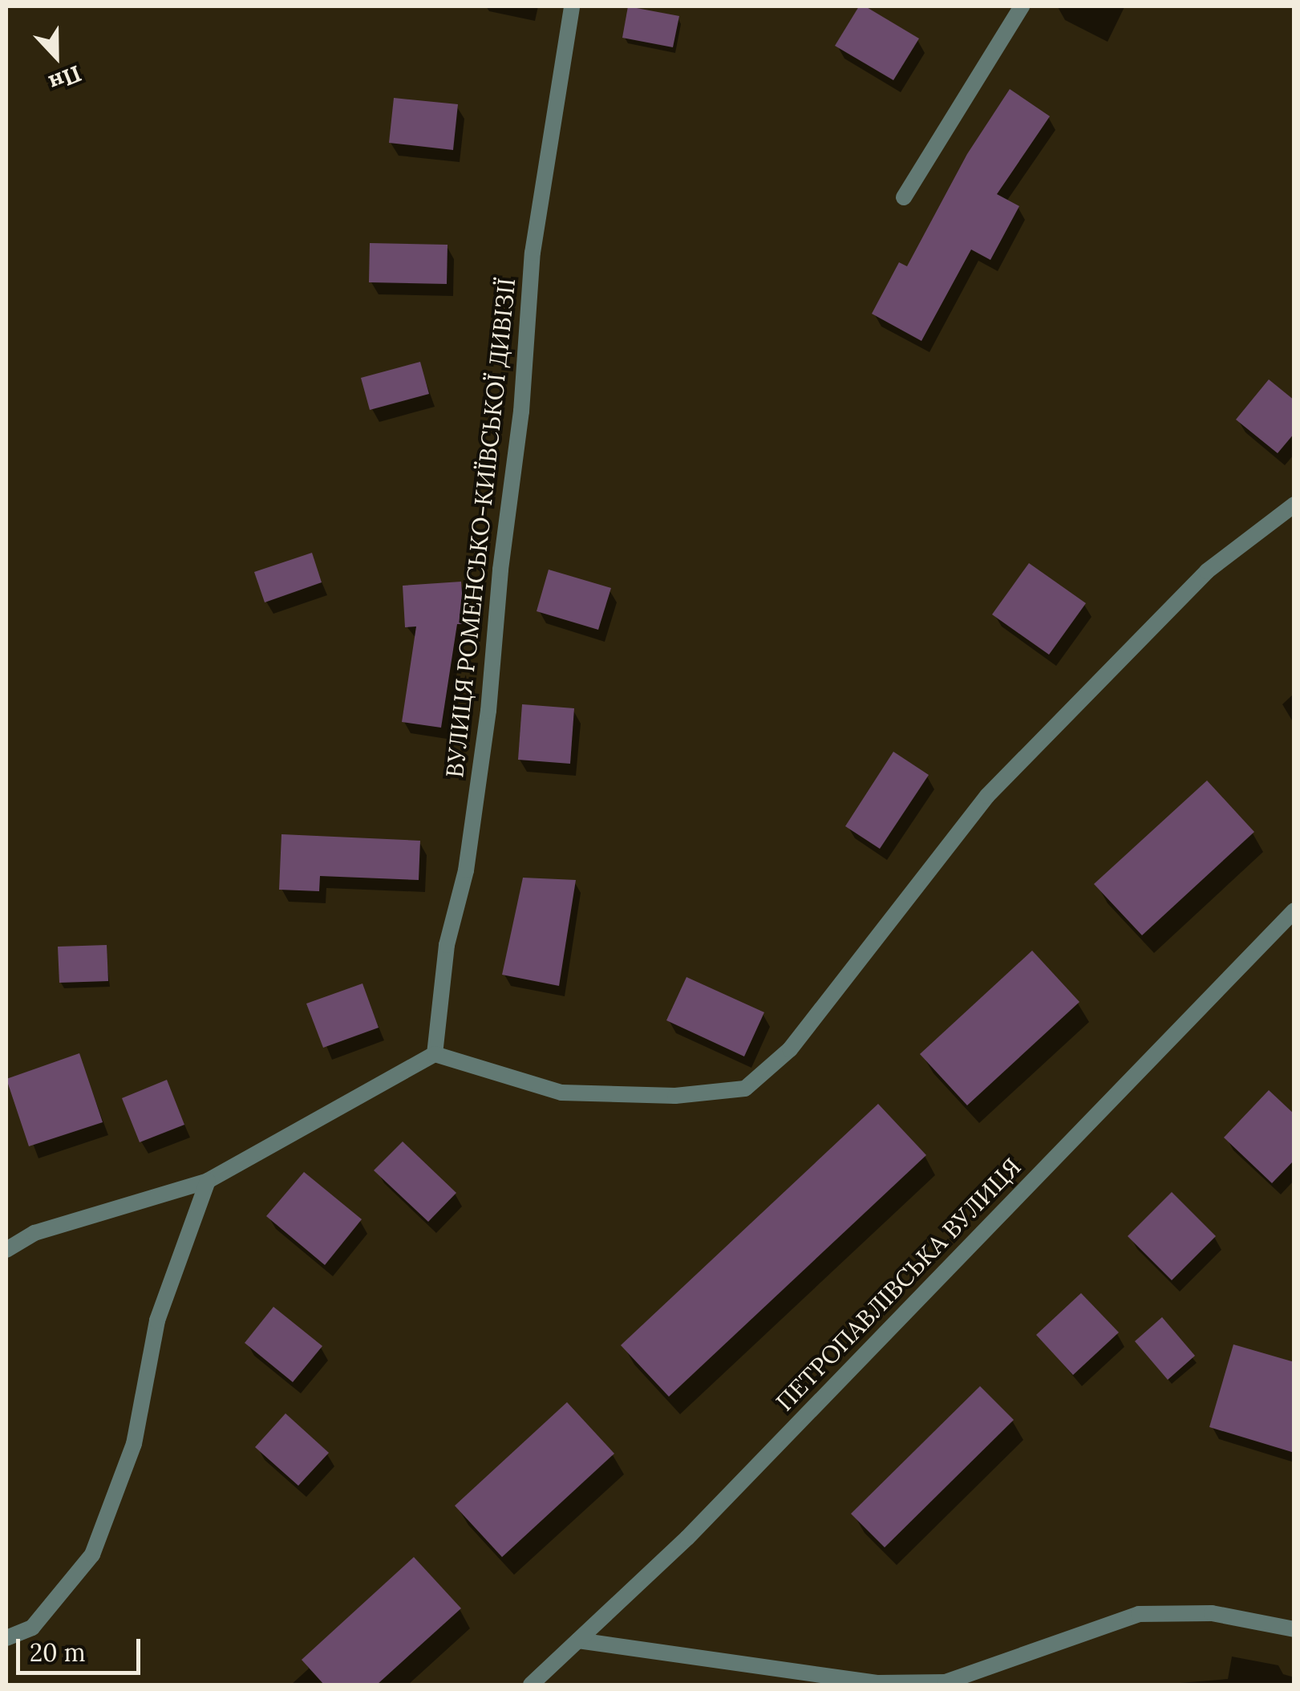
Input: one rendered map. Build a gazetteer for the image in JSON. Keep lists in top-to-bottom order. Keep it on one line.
{"streets":{"street":["ВУЛИЦЯ РОМЕНСЬКО-КИЇВСЬКОЇ ДИВІЗІЇ","ПЕТРОПАВЛІВСЬКА ВУЛИЦЯ"]},"scale_bar":"20 m","north":"bottom"}
